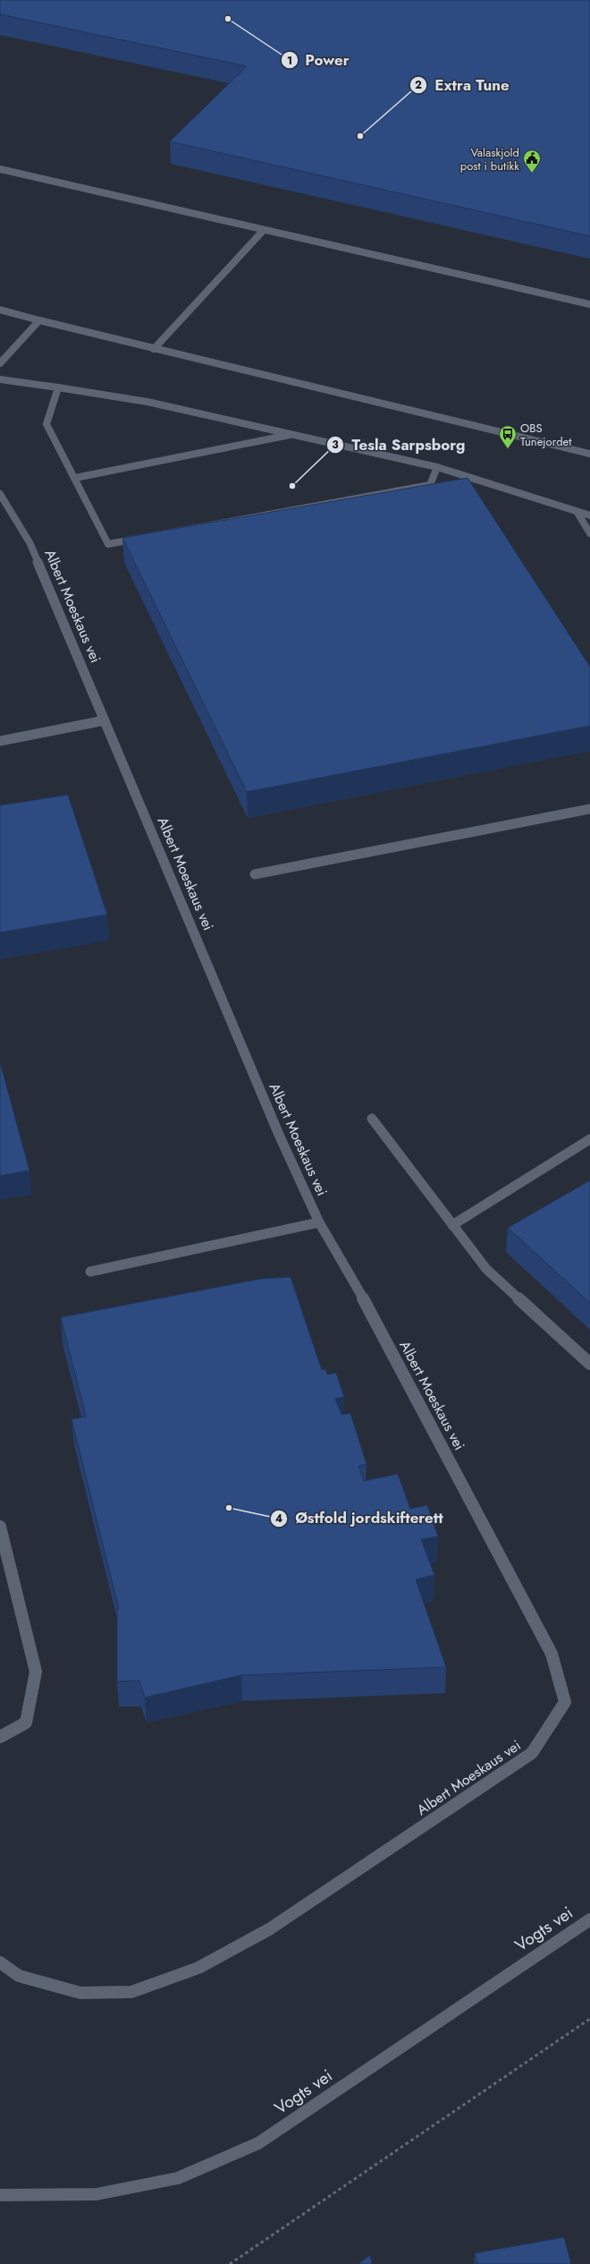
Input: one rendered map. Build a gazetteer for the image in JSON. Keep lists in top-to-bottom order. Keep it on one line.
{"streets":{"street":["Albert Moeskaus vei","Vogts vei"]},"places":{"other":["Power","Extra Tune","Tesla Sarpsborg","Østfold jordskifterett"],"public building":["Valaskjold post i butikk"],"bus stop":["OBS Tunejordet"]}}
